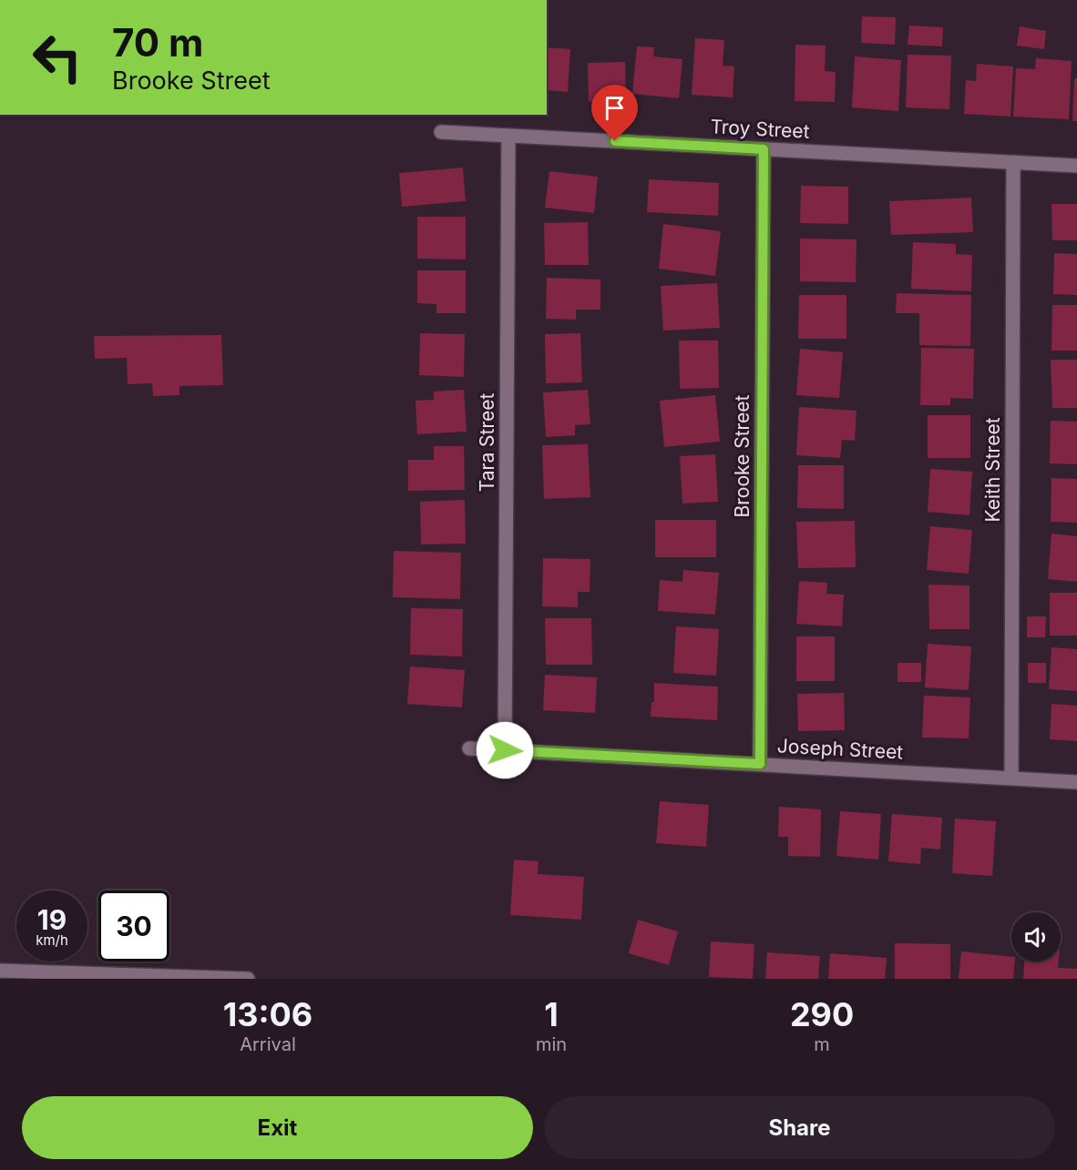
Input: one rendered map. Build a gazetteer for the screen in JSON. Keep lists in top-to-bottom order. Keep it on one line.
{"streets":{"street":["Troy Street","Tara Street","Brooke Street","Keith Street","Joseph Street"]},"crossings":[["Troy Street","Tara Street"],["Troy Street","Brooke Street"],["Troy Street","Keith Street"],["Tara Street","Joseph Street"],["Brooke Street","Joseph Street"],["Keith Street","Joseph Street"]],"page":{"turn":["70 m","Brooke Street"],"speed":"19 km/h","limit":"30","eta":["13:06","Arrival","1","min","290","m"],"buttons":["Exit","Share"]}}
